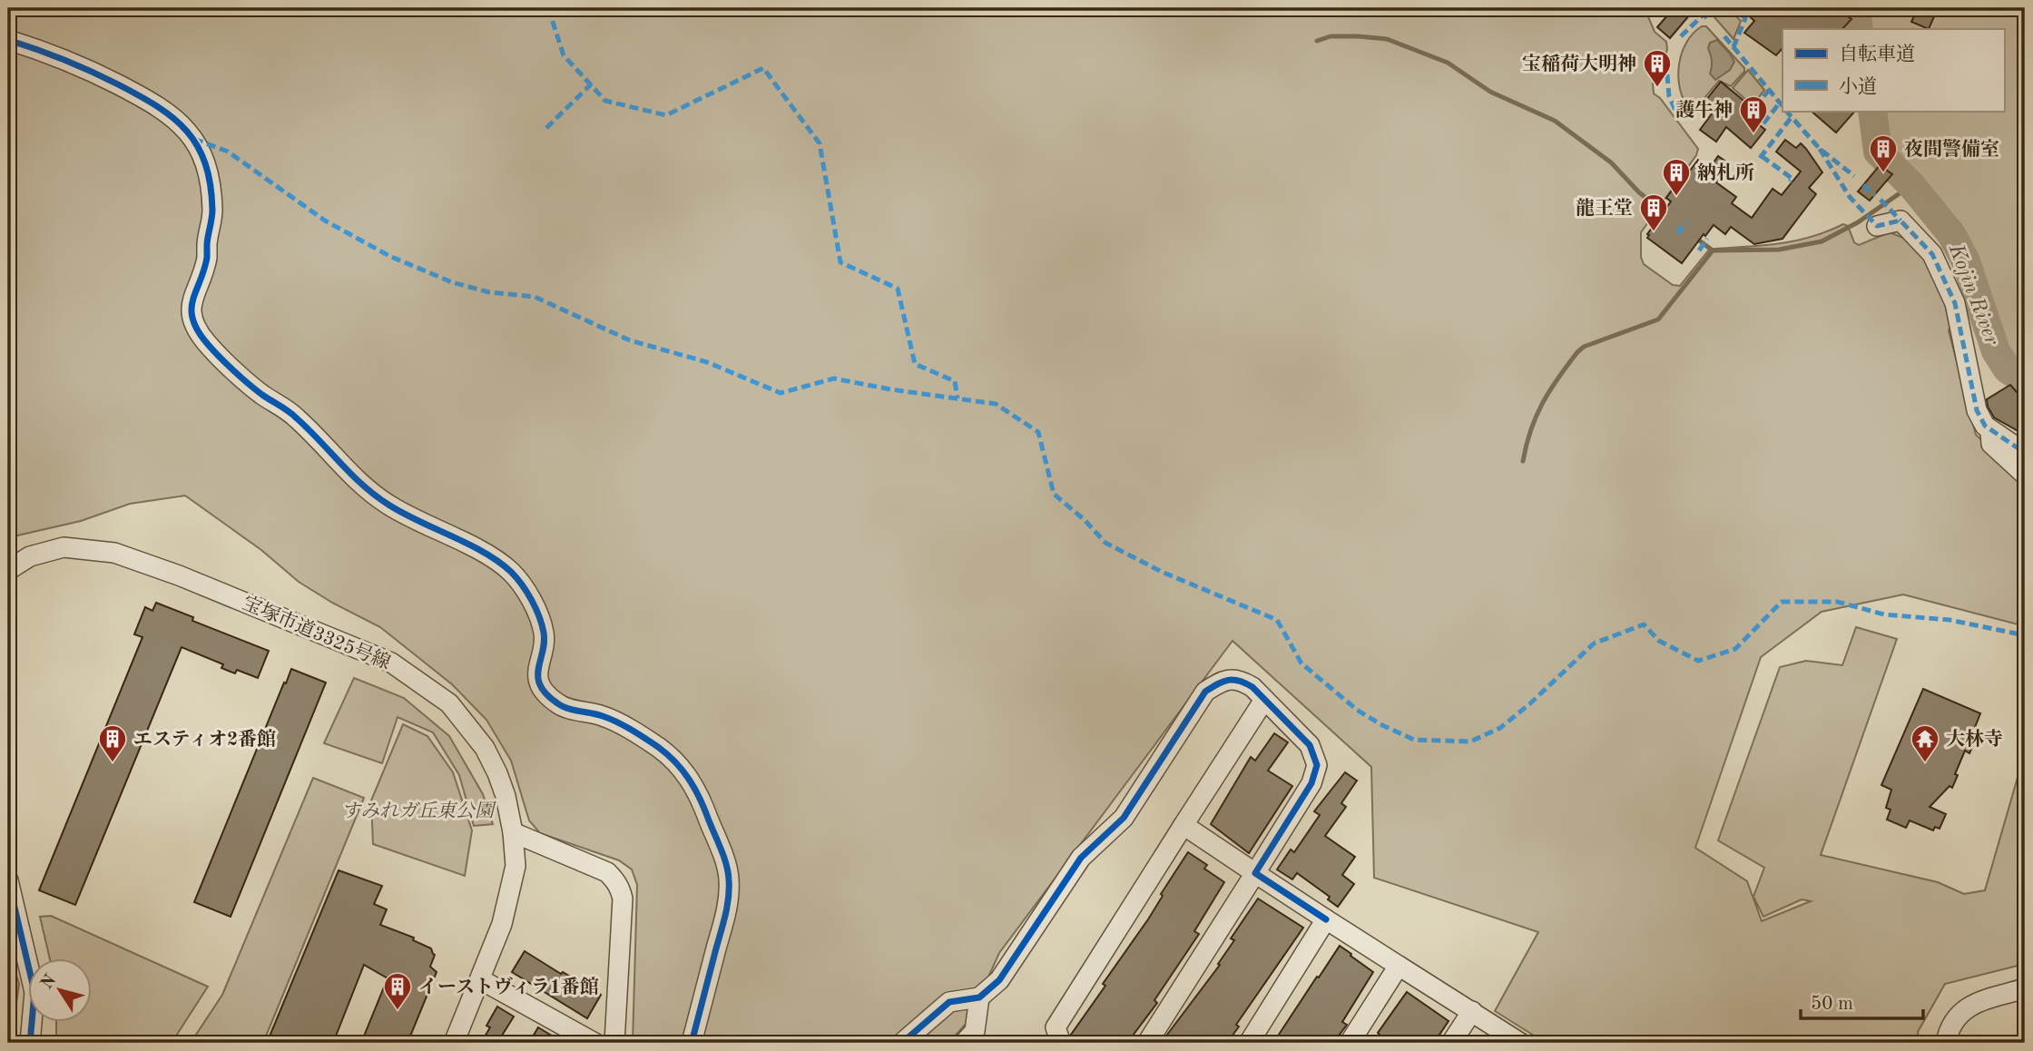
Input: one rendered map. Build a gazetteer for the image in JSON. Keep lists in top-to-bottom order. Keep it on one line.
{"streets":{"street":["宝塚市道3325号線"]},"water":["Kojin River"],"parks":["すみれガ丘東公園"],"places":{"building":["宝稲荷大明神","護牛神","夜間警備室","納札所","龍王堂","エスティオ2番館","イーストヴィラ1番館"],"temple":["大林寺"]},"legend":["自転車道","小道"],"scale_bar":"50 m","north":"top left"}
